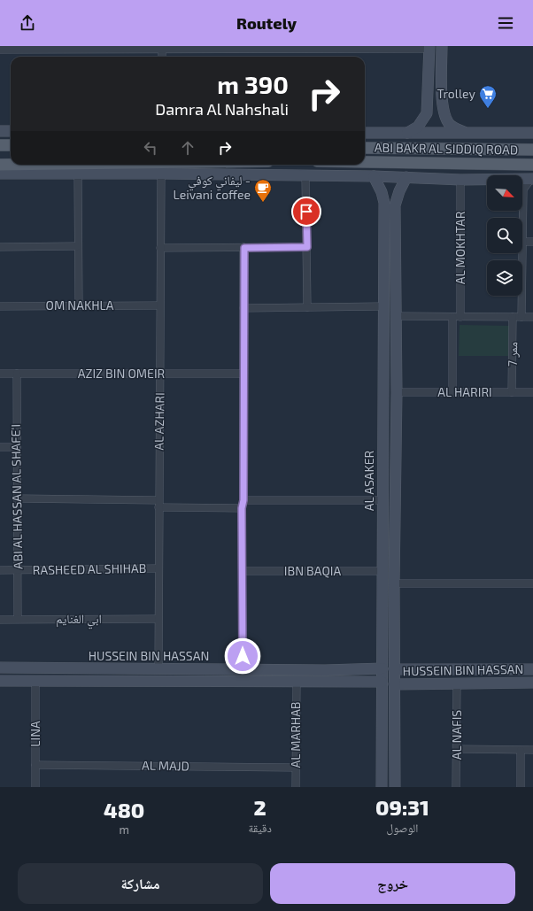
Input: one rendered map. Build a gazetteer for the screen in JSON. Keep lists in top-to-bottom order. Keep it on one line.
{"streets":{"main road":["ABI BAKR AL SIDDIQ ROAD"],"street":["AL MOKHTAR","OM NAKHLA","ممر 7","AZIZ BIN OMEIR","AL HARIRI","AL AZHARI","AL ASAKER","ABI AL HASSAN AL SHAFE'I","RASHEED AL SHIHAB","IBN BAQIA","ابي الغنايم","HUSSEIN BIN HASSAN","LINA","AL MARHAB","AL NAFIS","AL MAJD"]},"crossings":[["OM NAKHLA","AL AZHARI"],["ممر 7","AL HARIRI"],["AZIZ BIN OMEIR","AL AZHARI"],["AZIZ BIN OMEIR","ABI AL HASSAN AL SHAFE'I"],["AL HARIRI","AL ASAKER"],["AL AZHARI","RASHEED AL SHIHAB"],["AL AZHARI","ابي الغنايم"],["AL AZHARI","HUSSEIN BIN HASSAN"],["AL ASAKER","IBN BAQIA"],["AL ASAKER","HUSSEIN BIN HASSAN"],["ABI AL HASSAN AL SHAFE'I","RASHEED AL SHIHAB"],["ABI AL HASSAN AL SHAFE'I","ابي الغنايم"],["HUSSEIN BIN HASSAN","LINA"],["HUSSEIN BIN HASSAN","AL MARHAB"],["HUSSEIN BIN HASSAN","AL NAFIS"],["LINA","AL MAJD"],["AL MARHAB","AL MAJD"]],"places":{"supermarket":["Trolley"],"cafe":["ليفاني كوفي - Leivani coffee"]},"north":"bottom right","page":{"header":"Routely","turn":["390 m","Damra Al Nahshali"],"eta":["09:31","الوصول","2","دقيقة","480","m"],"buttons":["خروج","مشاركة"]}}
